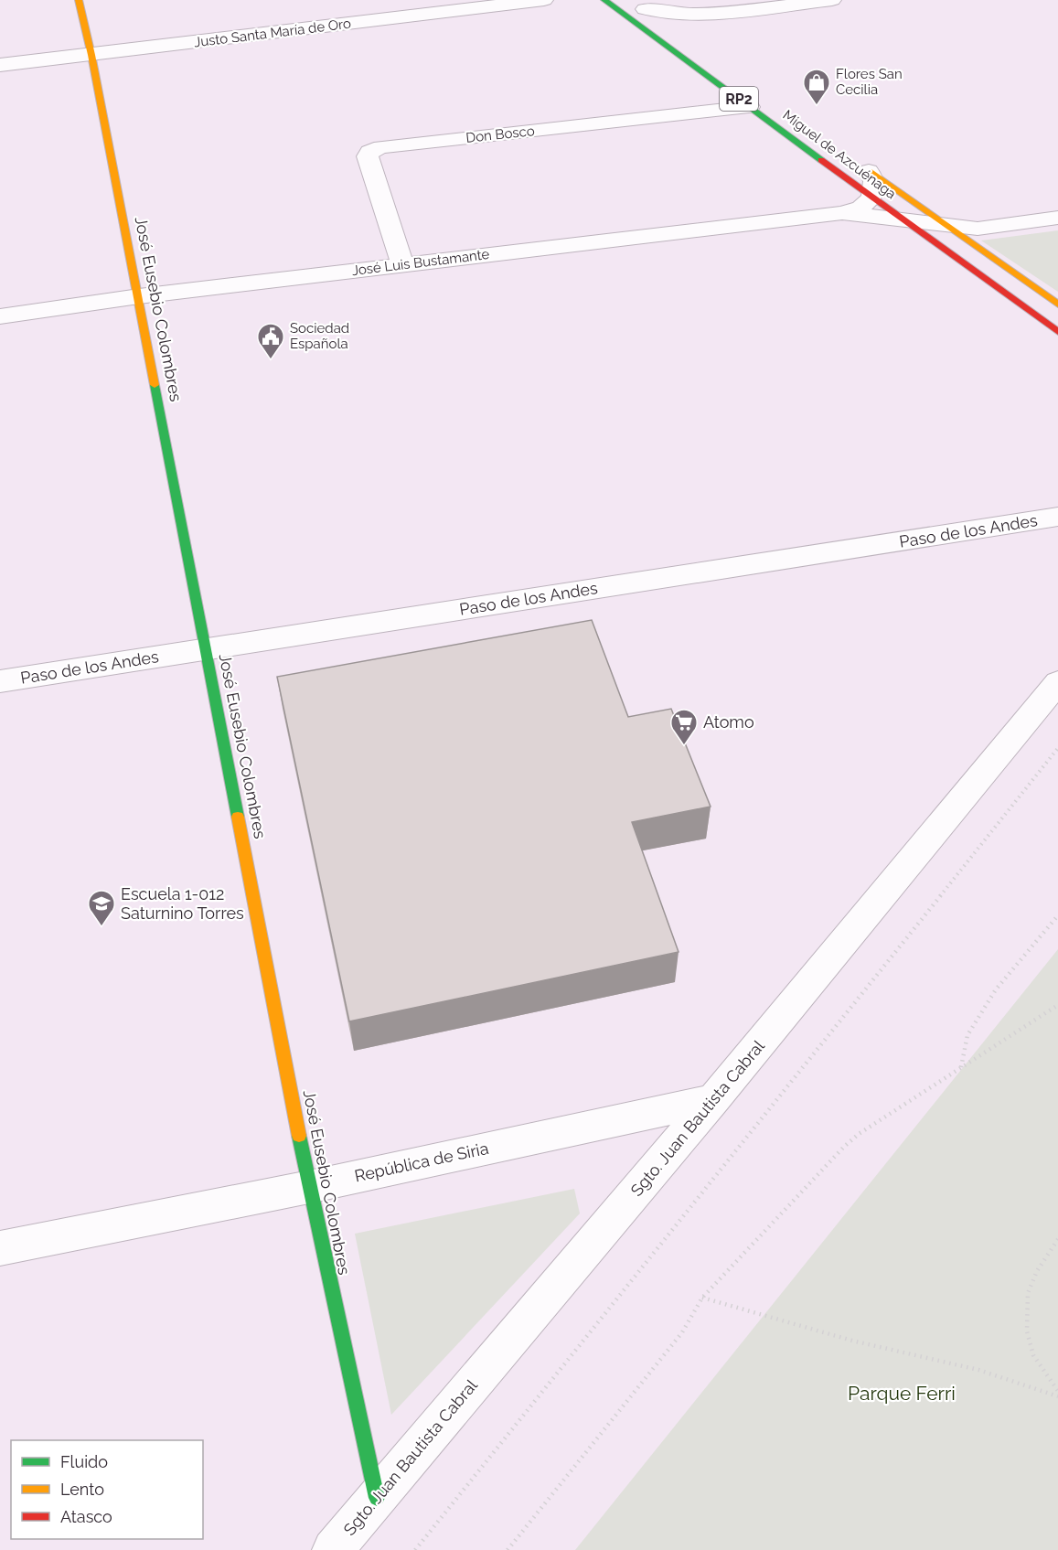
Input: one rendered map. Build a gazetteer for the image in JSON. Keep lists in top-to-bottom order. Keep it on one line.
{"streets":{"street":["Justo Santa María de Oro","RP2","Don Bosco","Miguel de Azcuénaga","José Luis Bustamante","José Eusebio Colombres","Paso de los Andes","Sgto. Juan Bautista Cabral","República de Siria"]},"crossings":[["Justo Santa María de Oro","José Eusebio Colombres"],["Don Bosco","Miguel de Azcuénaga"],["Don Bosco","José Luis Bustamante"],["Miguel de Azcuénaga","José Luis Bustamante"],["José Luis Bustamante","José Eusebio Colombres"],["José Eusebio Colombres","Paso de los Andes"],["José Eusebio Colombres","Sgto. Juan Bautista Cabral"],["José Eusebio Colombres","República de Siria"],["Sgto. Juan Bautista Cabral","República de Siria"]],"parks":["Parque Ferri"],"places":{"shop":["Flores San Cecilia"],"public building":["Sociedad Española"],"supermarket":["Atomo"],"school or university":["Escuela 1-012 Saturnino Torres"]},"legend":["Fluido","Lento","Atasco"]}
